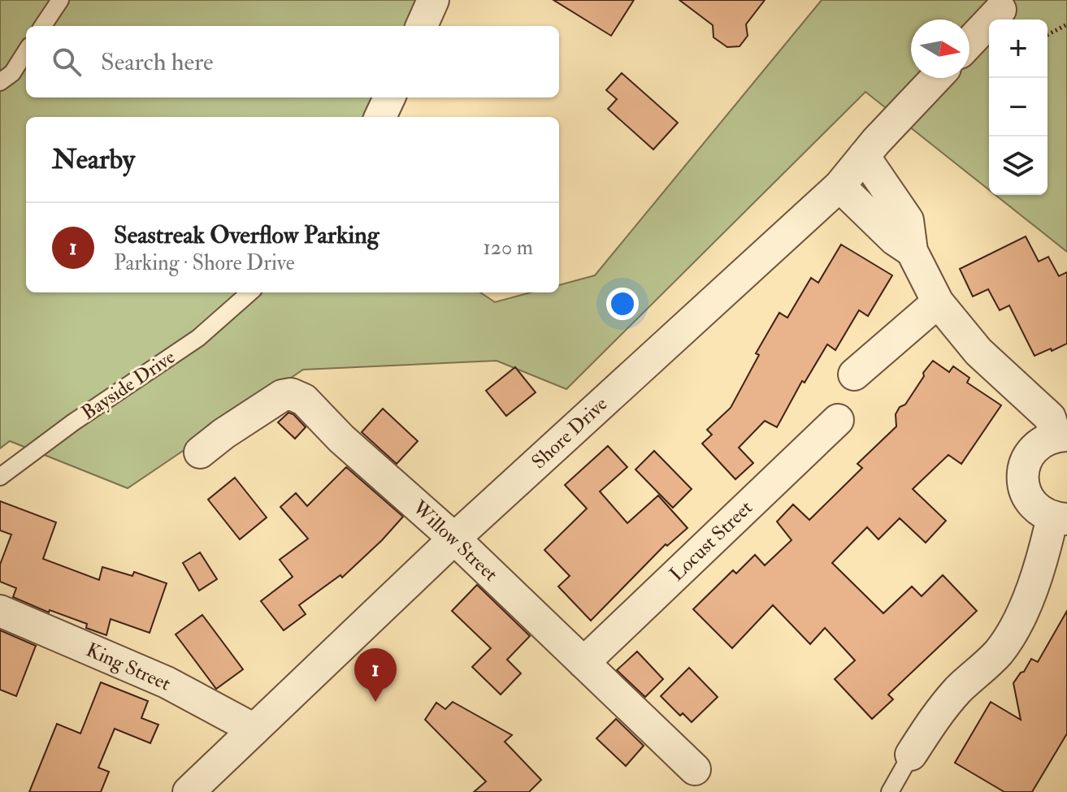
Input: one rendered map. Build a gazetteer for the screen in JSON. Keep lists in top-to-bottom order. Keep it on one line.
{"streets":{"street":["Shore Drive","Willow Street","Locust Street","King Street"],"lane":["Bayside Drive"]},"crossings":[["Shore Drive","Willow Street"],["Shore Drive","King Street"],["Willow Street","Locust Street"]],"north":"right","page":{"map_buttons":["+","−"],"search":"Search here","heading":"Nearby","list":[{"mark":"1","name":"Seastreak Overflow Parking","note":"Parking · Shore Drive","value":"120 m"}],"pins":"1"}}
